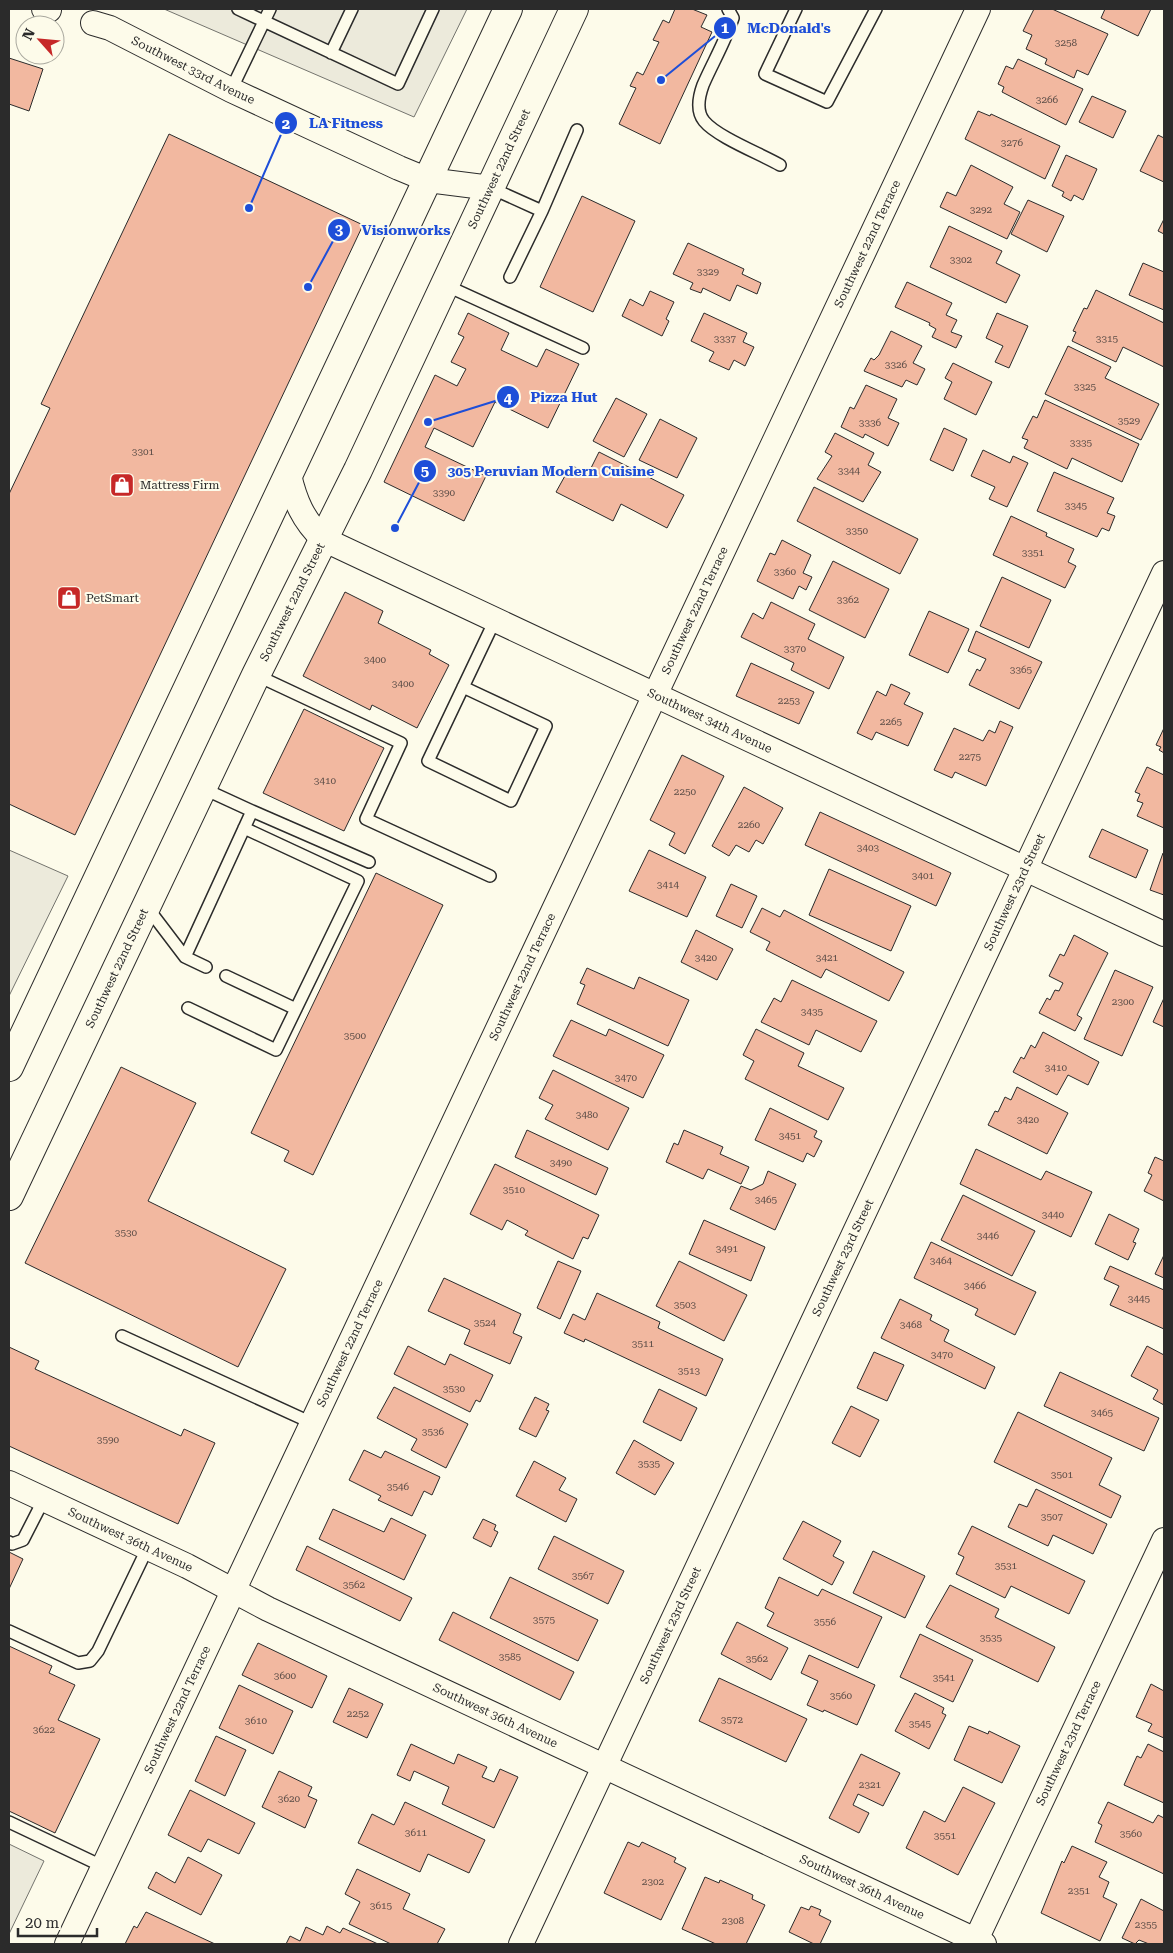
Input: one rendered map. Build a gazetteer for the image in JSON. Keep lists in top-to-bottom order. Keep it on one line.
{"streets":{"main road":["Southwest 22nd Street"],"street":["Southwest 33rd Avenue","Southwest 22nd Terrace","Southwest 34th Avenue","Southwest 23rd Street","Southwest 36th Avenue","Southwest 23rd Terrace"]},"crossings":[["Southwest 33rd Avenue","Southwest 22nd Street"],["Southwest 22nd Street","Southwest 34th Avenue"],["Southwest 22nd Terrace","Southwest 34th Avenue"],["Southwest 22nd Terrace","Southwest 36th Avenue"],["Southwest 34th Avenue","Southwest 23rd Street"],["Southwest 23rd Street","Southwest 36th Avenue"],["Southwest 36th Avenue","Southwest 23rd Terrace"]],"places":{"other":["McDonald's","LA Fitness","Visionworks","Pizza Hut","305 Peruvian Modern Cuisine"],"shop":["Mattress Firm","PetSmart"]},"house_numbers":["3258","3266","3276","3292","3302","3329","3337","3315","3326","3325","3529","3336","3335","3301","3344","3390","3345","3350","3351","3360","3362","3370","3400","3365","3400","2253","2265","2275","3410","2250","2260","3403","3401","3414","3420","3421","2300","3435","3500","3410","3470","3480","3420","3451","3490","3510","3465","3440","3530","3446","3491","3464","3466","3445","3503","3524","3468","3511","3470","3513","3530","3465","3536","3590","3535","3501","3546","3507","3531","3567","3562","3575","3556","3535","3585","3562","3600","3541","3560","2252","3572","3610","3545","3622","2321","3620","3611","3560","3551","2302","2351","3615","2308","2355"],"scale_bar":"20 m","north":"top left"}
